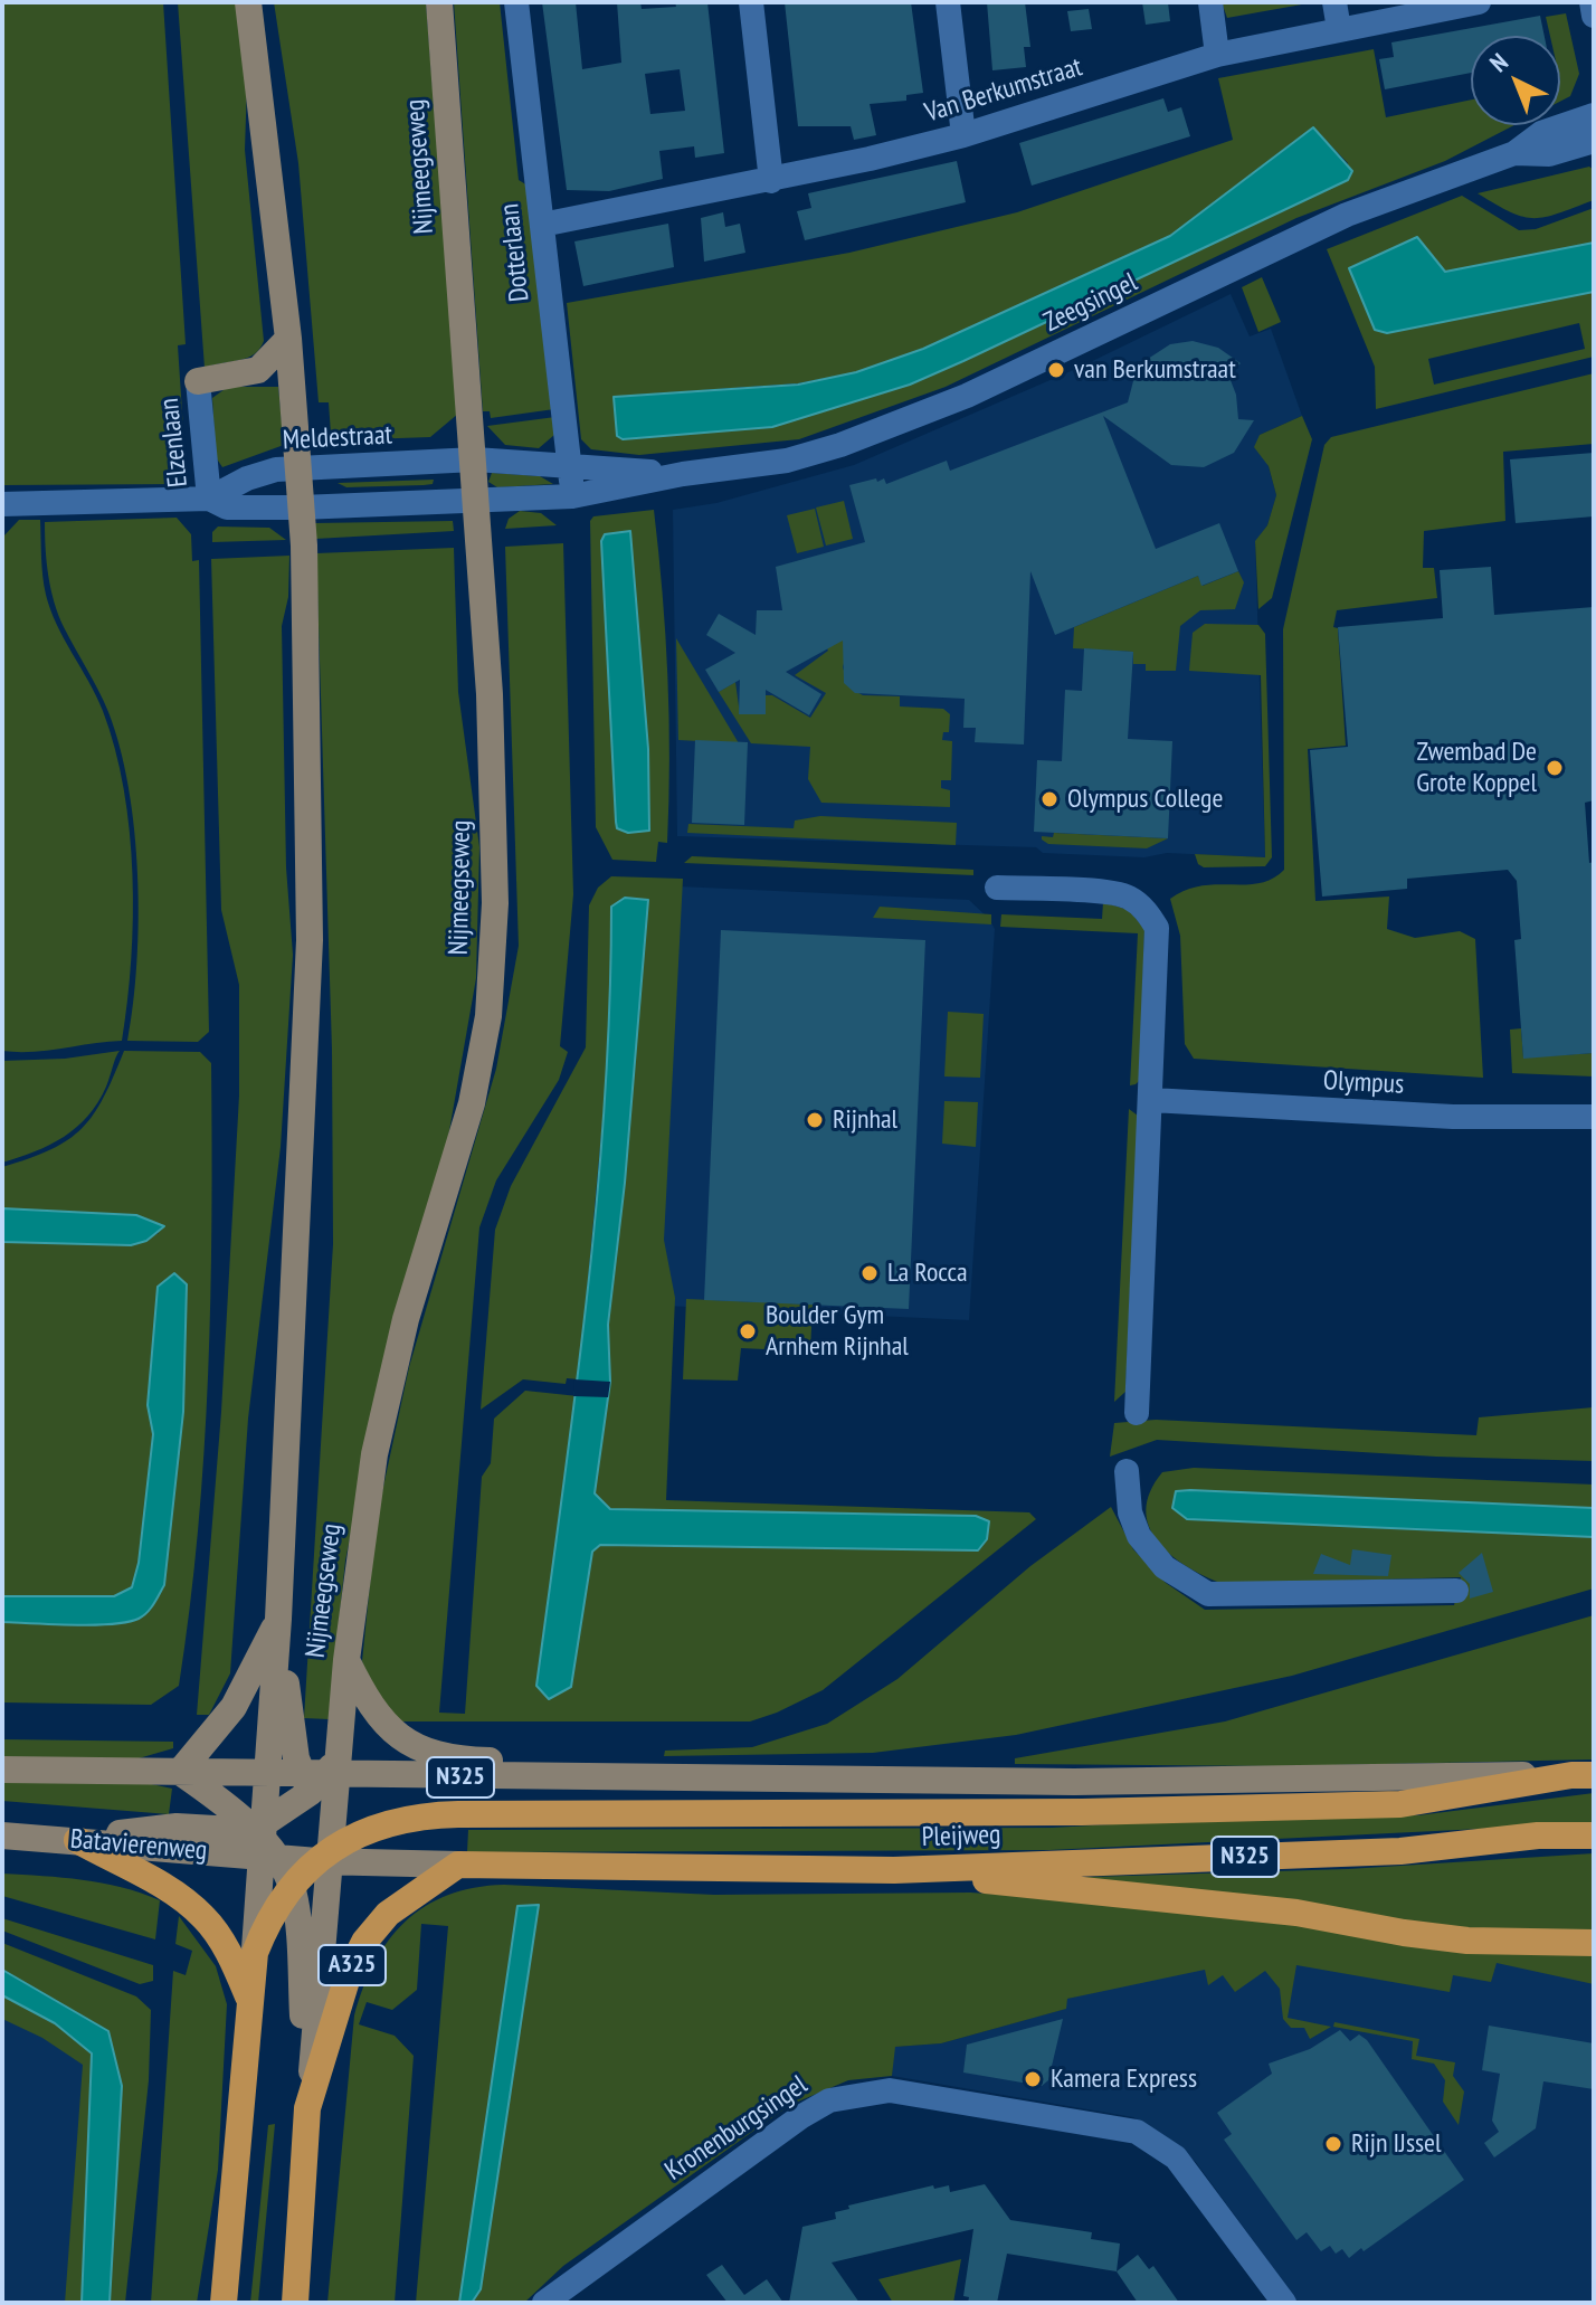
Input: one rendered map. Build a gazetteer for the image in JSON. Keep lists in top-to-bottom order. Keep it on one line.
{"streets":{"highway":["Nijmeegseweg","N325","Pleijweg","A325"],"main road":["Batavierenweg"],"street":["Van Berkumstraat","Dotterlaan","Zeegsingel","Meldestraat","Elzenlaan","Olympus","Kronenburgsingel"]},"crossings":[["Van Berkumstraat","Dotterlaan"],["Nijmeegseweg","Zeegsingel"],["Nijmeegseweg","Meldestraat"],["Nijmeegseweg","N325"],["Nijmeegseweg","Pleijweg"],["Nijmeegseweg","Batavierenweg"],["Dotterlaan","Zeegsingel"],["Zeegsingel","Meldestraat"],["Meldestraat","Elzenlaan"],["N325","Pleijweg"],["Pleijweg","Batavierenweg"]],"places":["van Berkumstraat","Zwembad De Grote Koppel","Olympus College","Rijnhal","La Rocca","Boulder Gym Arnhem Rijnhal","Kamera Express","Rijn IJssel"],"north":"top left"}
